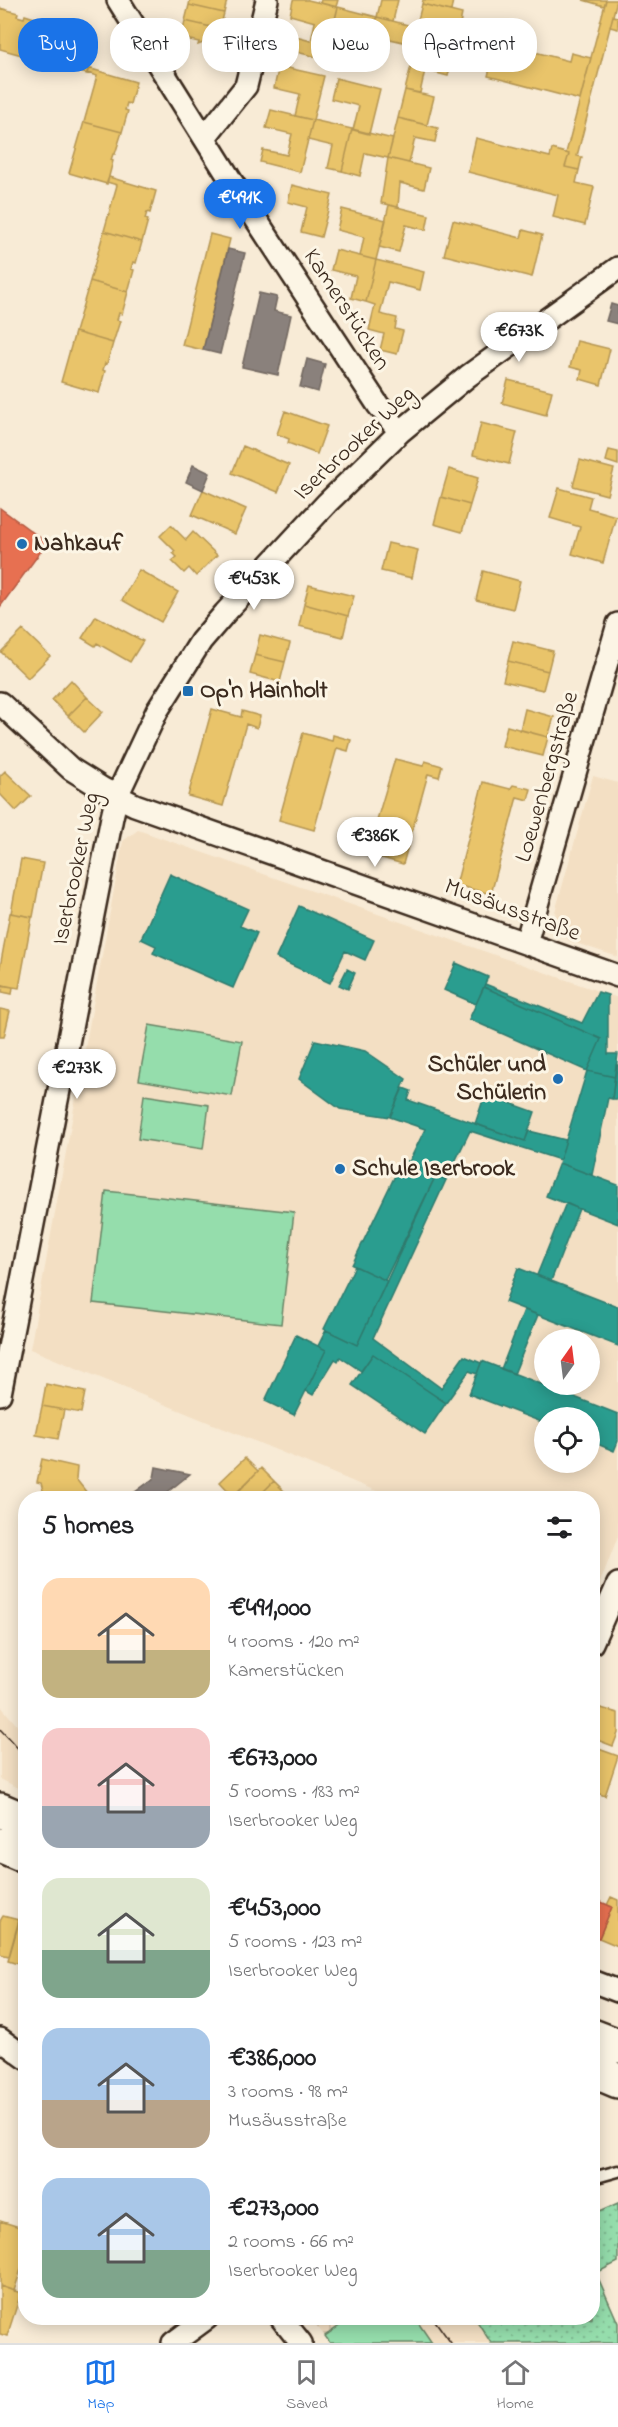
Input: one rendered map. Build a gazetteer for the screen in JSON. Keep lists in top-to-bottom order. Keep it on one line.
{"streets":{"street":["Kamerstücken","Iserbrooker Weg","Loewenbergstraße","Musäusstraße"]},"crossings":[["Kamerstücken","Iserbrooker Weg"],["Iserbrooker Weg","Musäusstraße"],["Loewenbergstraße","Musäusstraße"]],"places":{"other":["Nahkauf","Schüler und Schülerin","Schule Iserbrook"],"transit":["Op'n Hainholt"]},"north":"top","page":{"chip":["Buy","Rent","Filters","New","Apartment"],"price":["€491K","€673K","€453K","€386K","€273K"],"heading":"5 homes","list":[{"name":"€491,000","note":"4 rooms · 120 m² · Kamerstücken"},{"name":"€673,000","note":"5 rooms · 183 m² · Iserbrooker Weg"},{"name":"€453,000","note":"5 rooms · 123 m² · Iserbrooker Weg"},{"name":"€386,000","note":"3 rooms · 98 m² · Musäusstraße"},{"name":"€273,000","note":"2 rooms · 66 m² · Iserbrooker Weg"}],"tabs":["Map","Saved","Home"]}}
